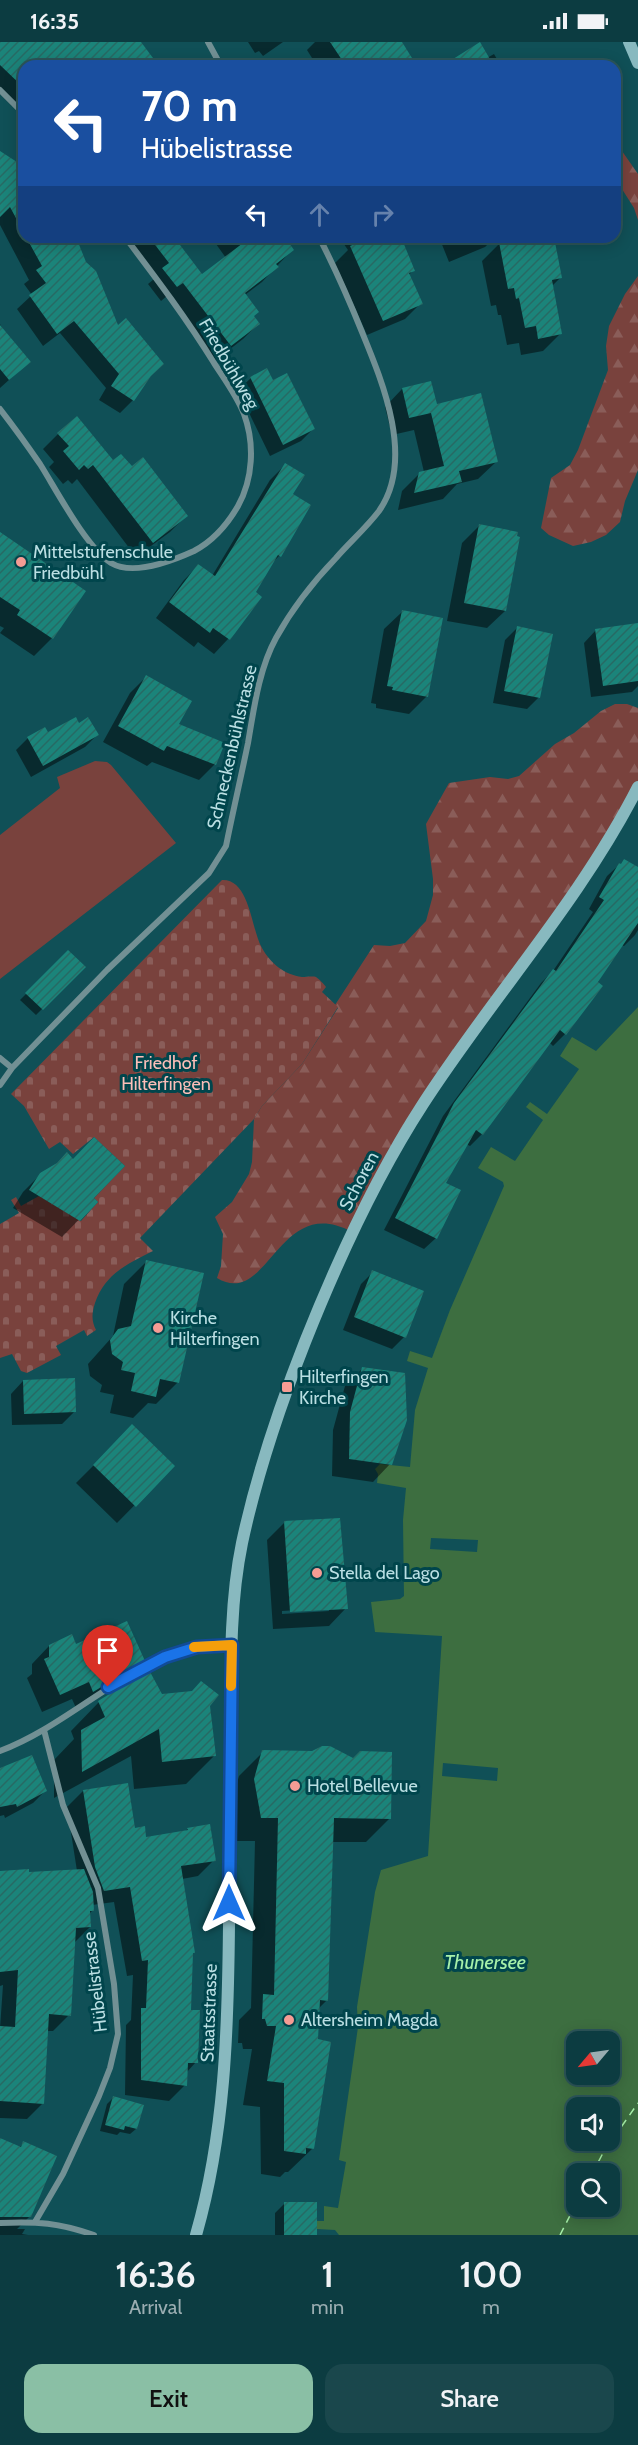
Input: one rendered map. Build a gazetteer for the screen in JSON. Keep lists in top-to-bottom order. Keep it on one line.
{"streets":{"main road":["Schoren","Staatsstrasse"],"street":["Friedbühlweg","Schneckenbühlstrasse","Hübelistrasse"]},"crossings":[["Schoren","Staatsstrasse"]],"water":["Thunersee"],"parks":["Friedhof Hilterfingen"],"places":{"other":["Mittelstufenschule Friedbühl","Kirche Hilterfingen","Stella del Lago","Hotel Bellevue","Altersheim Magda"],"transit":["Hilterfingen Kirche"]},"north":"bottom left","page":{"status":"16:35","turn":["70 m","Hübelistrasse"],"eta":["16:36","Arrival","1","min","100","m"],"buttons":["Exit","Share"]}}
